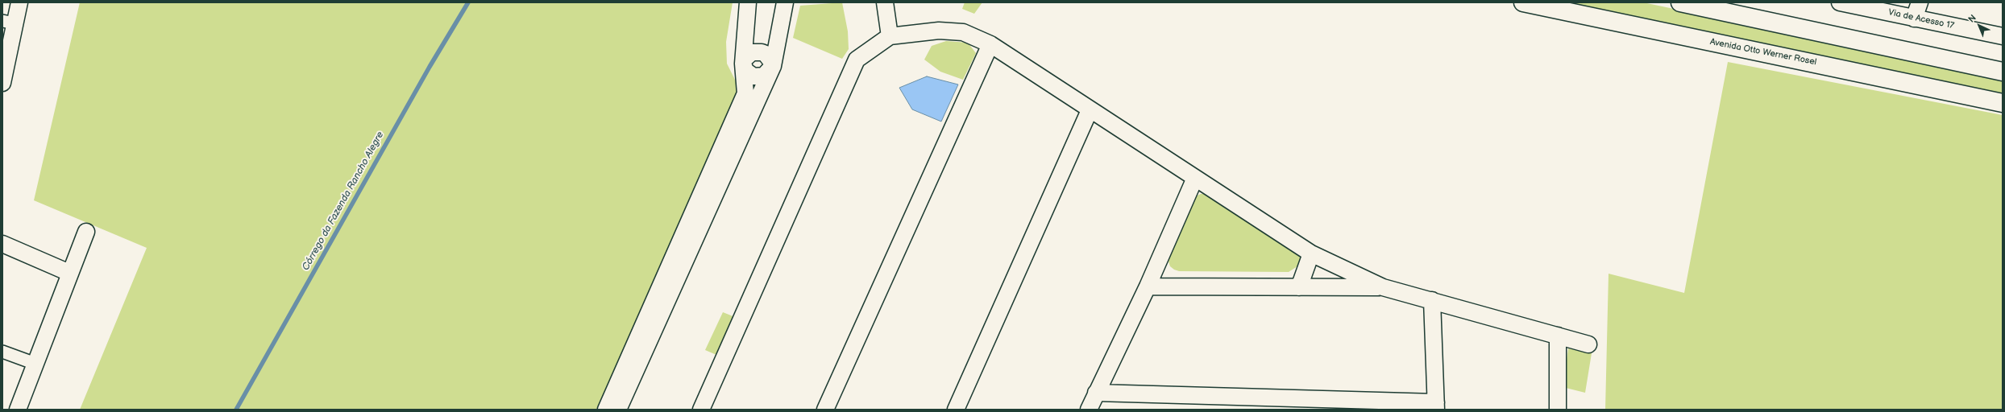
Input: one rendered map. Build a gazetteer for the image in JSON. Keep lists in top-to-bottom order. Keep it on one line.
{"streets":{"street":["Via de Acesso 17","Avenida Otto Werner Rosel"]},"water":["Córrego da Fazenda Rancho Alegre"],"north":"top left"}
